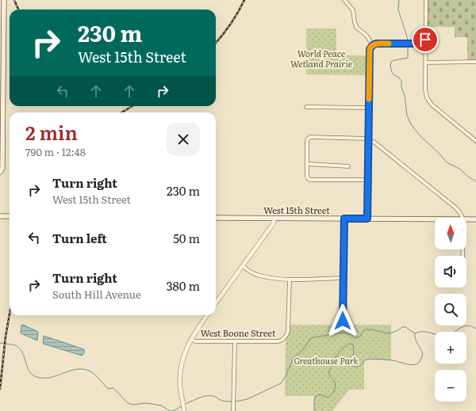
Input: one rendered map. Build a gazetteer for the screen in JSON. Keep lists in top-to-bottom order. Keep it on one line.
{"streets":{"main road":["West 15th Street"],"street":["West Boone Street"]},"parks":["World Peace Wetland Prairie","Greathouse Park"],"north":"top","page":{"turn":["230 m","West 15th Street"],"heading":["2 min","790 m · 12:48"],"list":[{"name":"Turn right","note":"West 15th Street","value":"230 m"},{"name":"Turn left","value":"50 m"},{"name":"Turn right","note":"South Hill Avenue","value":"380 m"}],"map_buttons":["+","−"]}}
